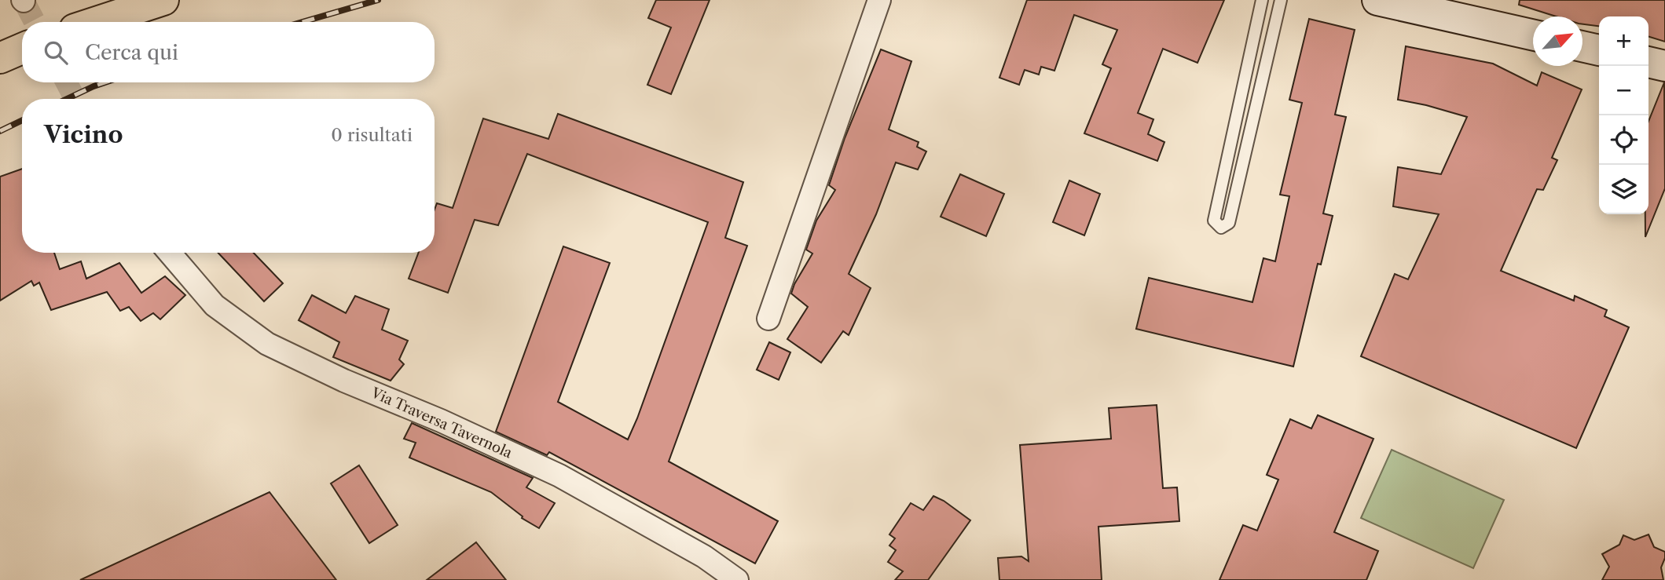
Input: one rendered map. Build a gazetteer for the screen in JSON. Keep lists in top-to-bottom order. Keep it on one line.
{"streets":{"street":["Via Traversa Tavernola"]},"north":"top right","page":{"map_buttons":["+","−"],"search":"Cerca qui","heading":["Vicino","0 risultati"]}}
